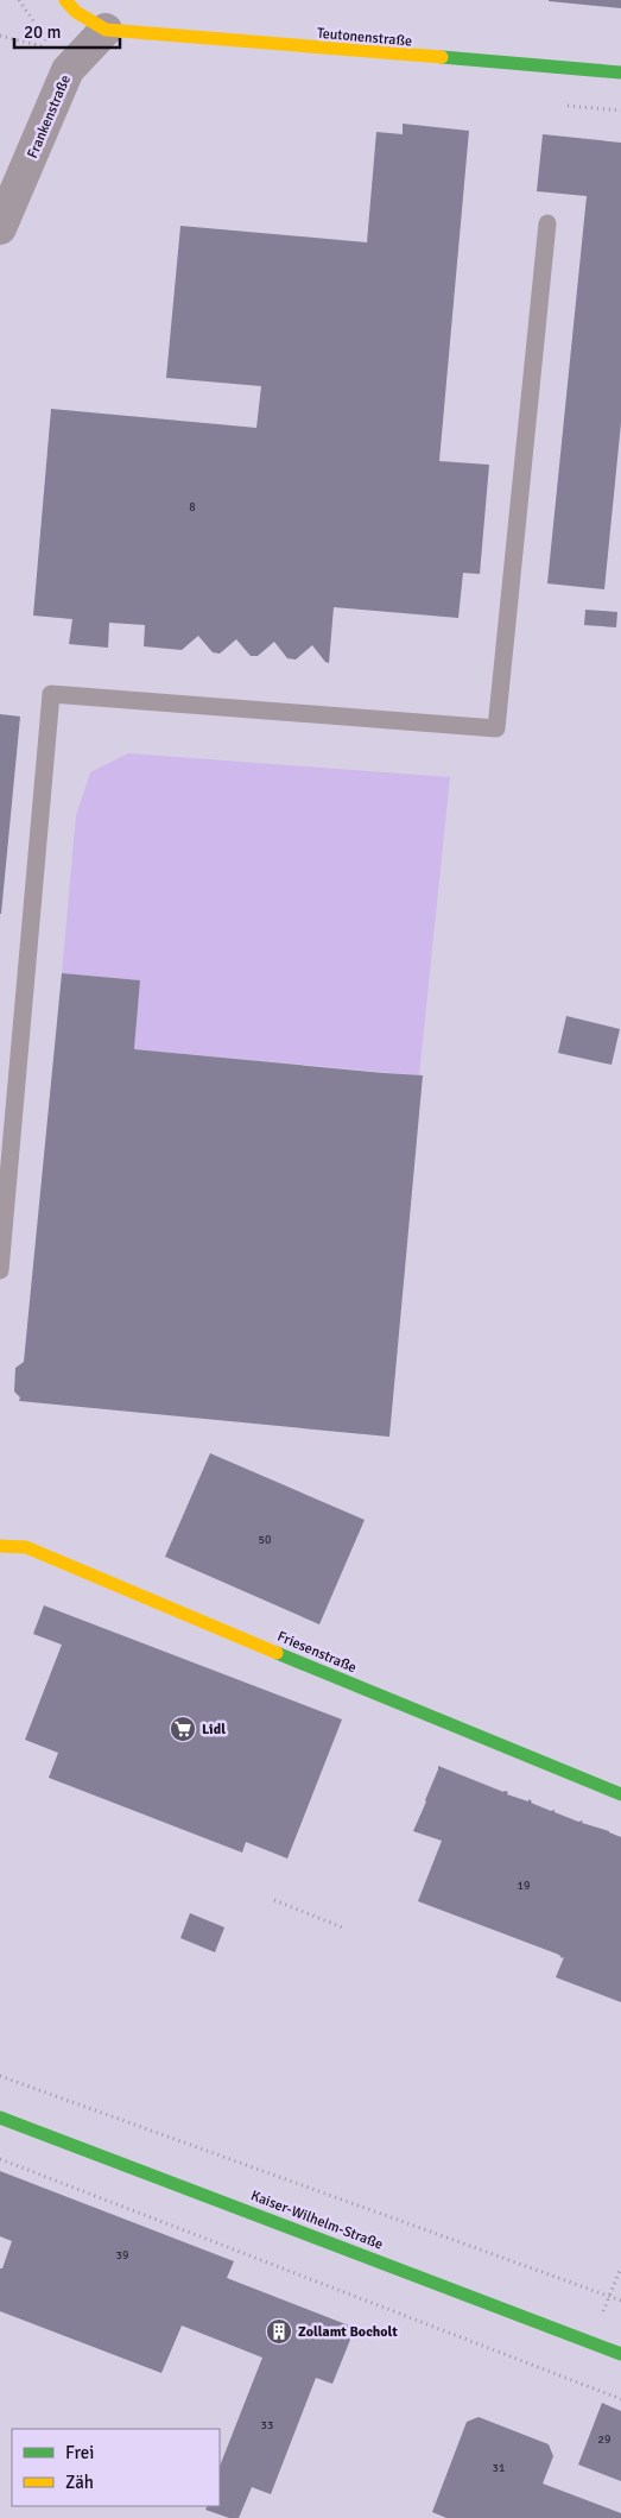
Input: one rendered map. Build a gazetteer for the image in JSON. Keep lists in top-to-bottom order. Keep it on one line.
{"streets":{"street":["Teutonenstraße","Frankenstraße","Friesenstraße","Kaiser-Wilhelm-Straße"]},"crossings":[["Teutonenstraße","Frankenstraße"]],"places":{"supermarket":["Lidl"],"building":["Zollamt Bocholt"]},"house_numbers":["8","50","19","39","33","29","31"],"legend":["Frei","Zäh"],"scale_bar":"20 m"}
